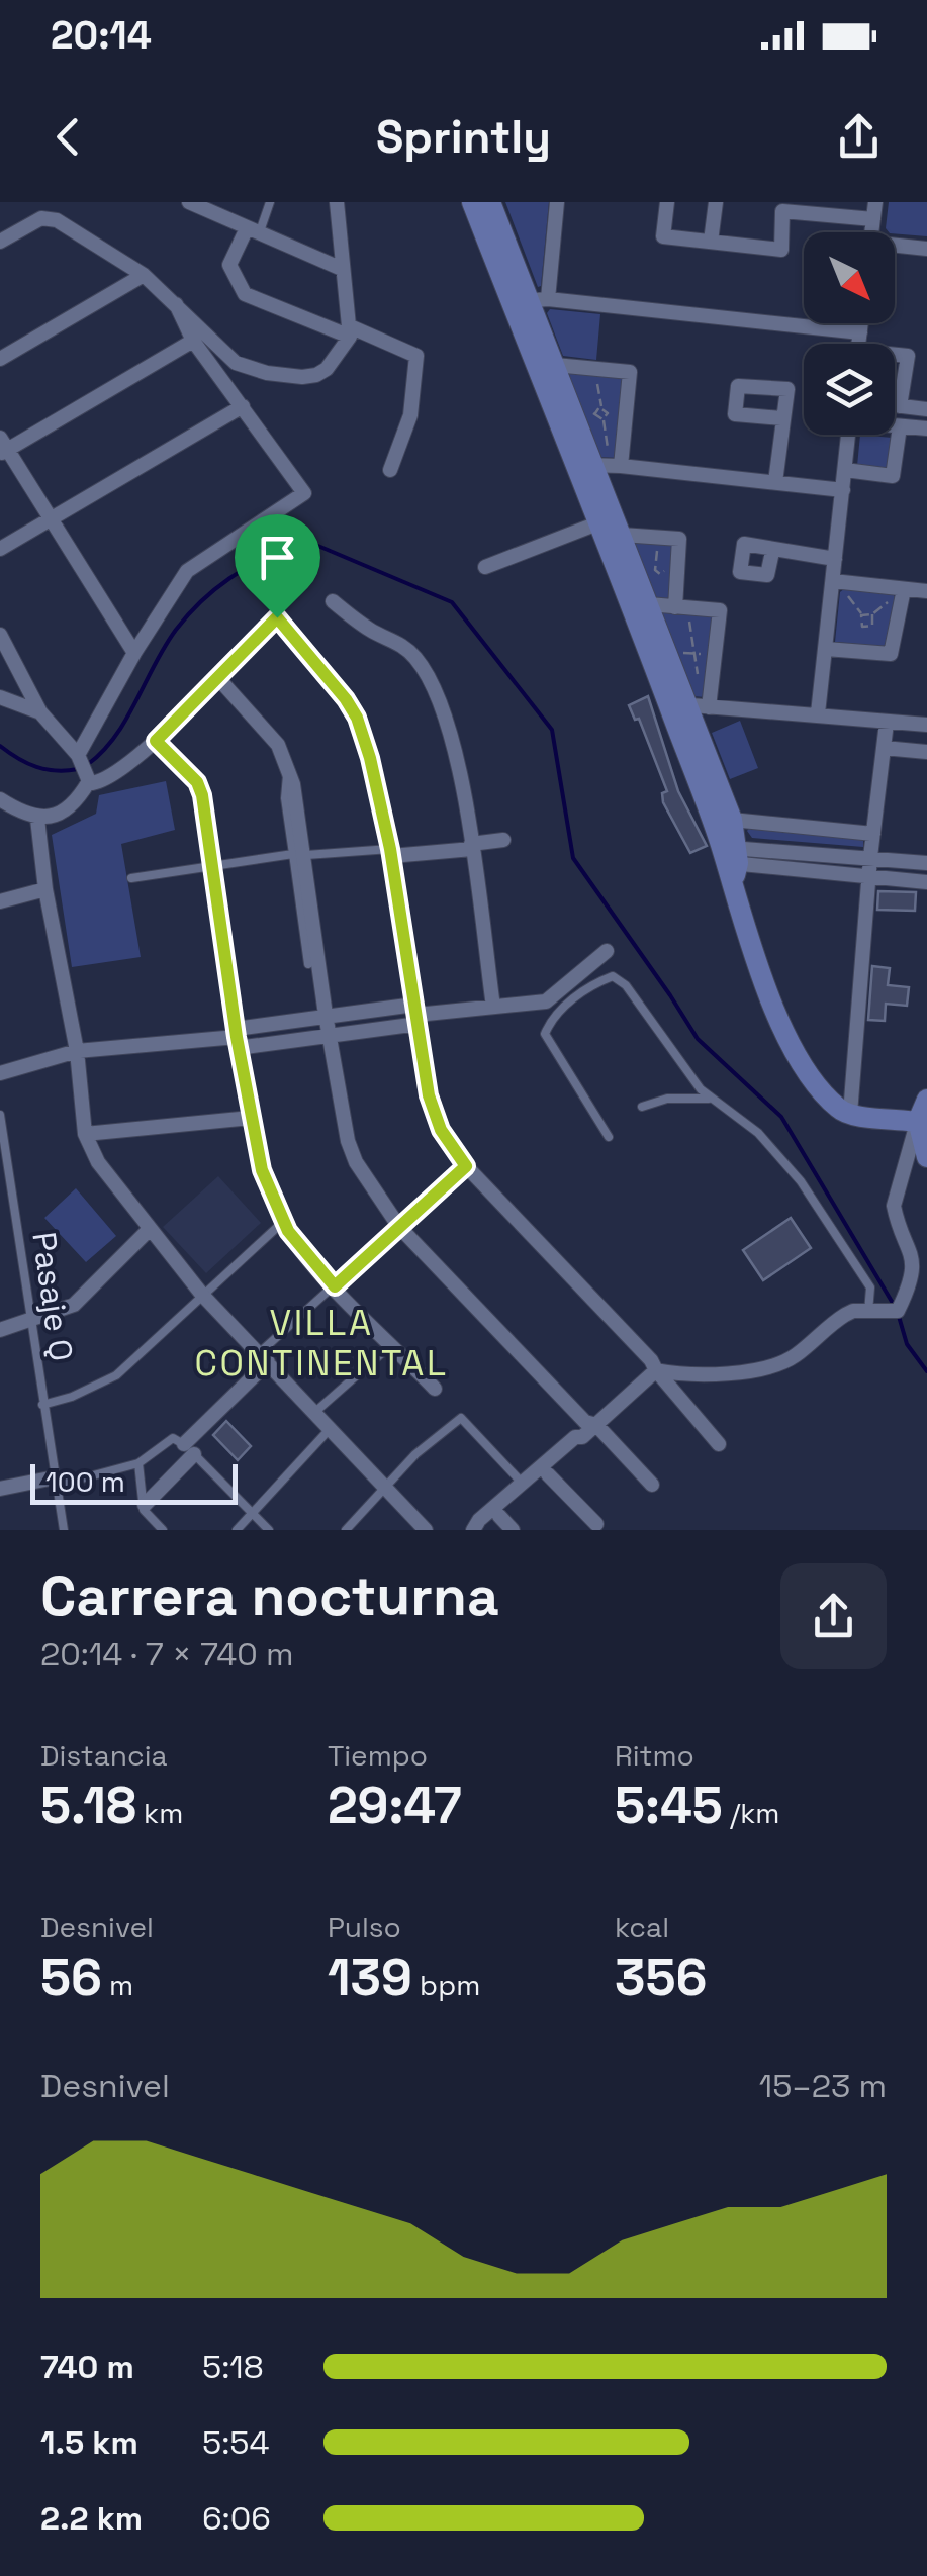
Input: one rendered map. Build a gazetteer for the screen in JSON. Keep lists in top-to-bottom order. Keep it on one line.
{"streets":{"lane":["Pasaje Q"]},"districts":["VILLA CONTINENTAL"],"scale_bar":"100 m","north":"bottom right","page":{"status":"20:14","header":"Sprintly","scale":"100 m","heading":["Carrera nocturna","20:14 · 7 × 740 m"],"stats":[["Distancia","5.18 km"],["Tiempo","29:47"],["Ritmo","5:45 /km"],["Desnivel","56 m"],["Pulso","139 bpm"],["kcal","356"]],"chart":["Desnivel","15–23 m"],"list":[{"name":"740 m","note":"5:18"},{"name":"1.5 km","note":"5:54"},{"name":"2.2 km","note":"6:06"}]}}
